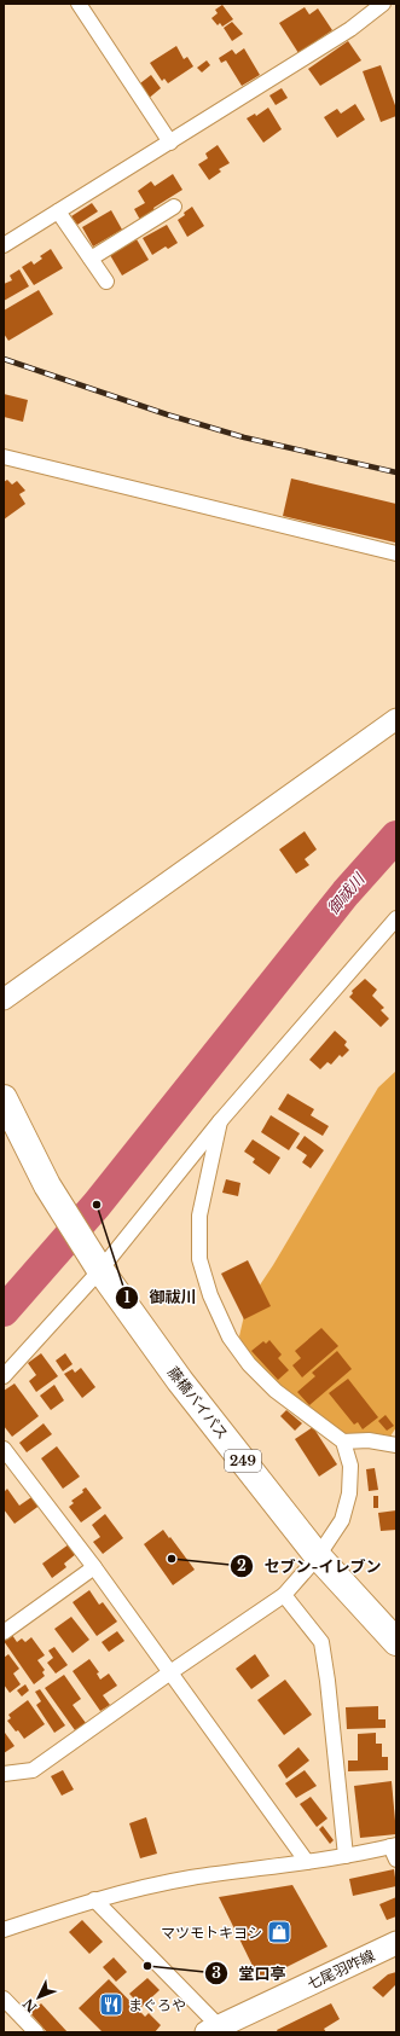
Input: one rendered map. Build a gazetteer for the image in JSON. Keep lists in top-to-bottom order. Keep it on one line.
{"streets":{"highway":["藤橋バイパス","249"],"main road":["七尾羽咋線"]},"water":["御祓川"],"places":{"other":["御祓川","セブン-イレブン","堂口亭"],"shop":["マツモトキヨシ"],"restaurant":["まぐろや"]},"north":"bottom left"}
